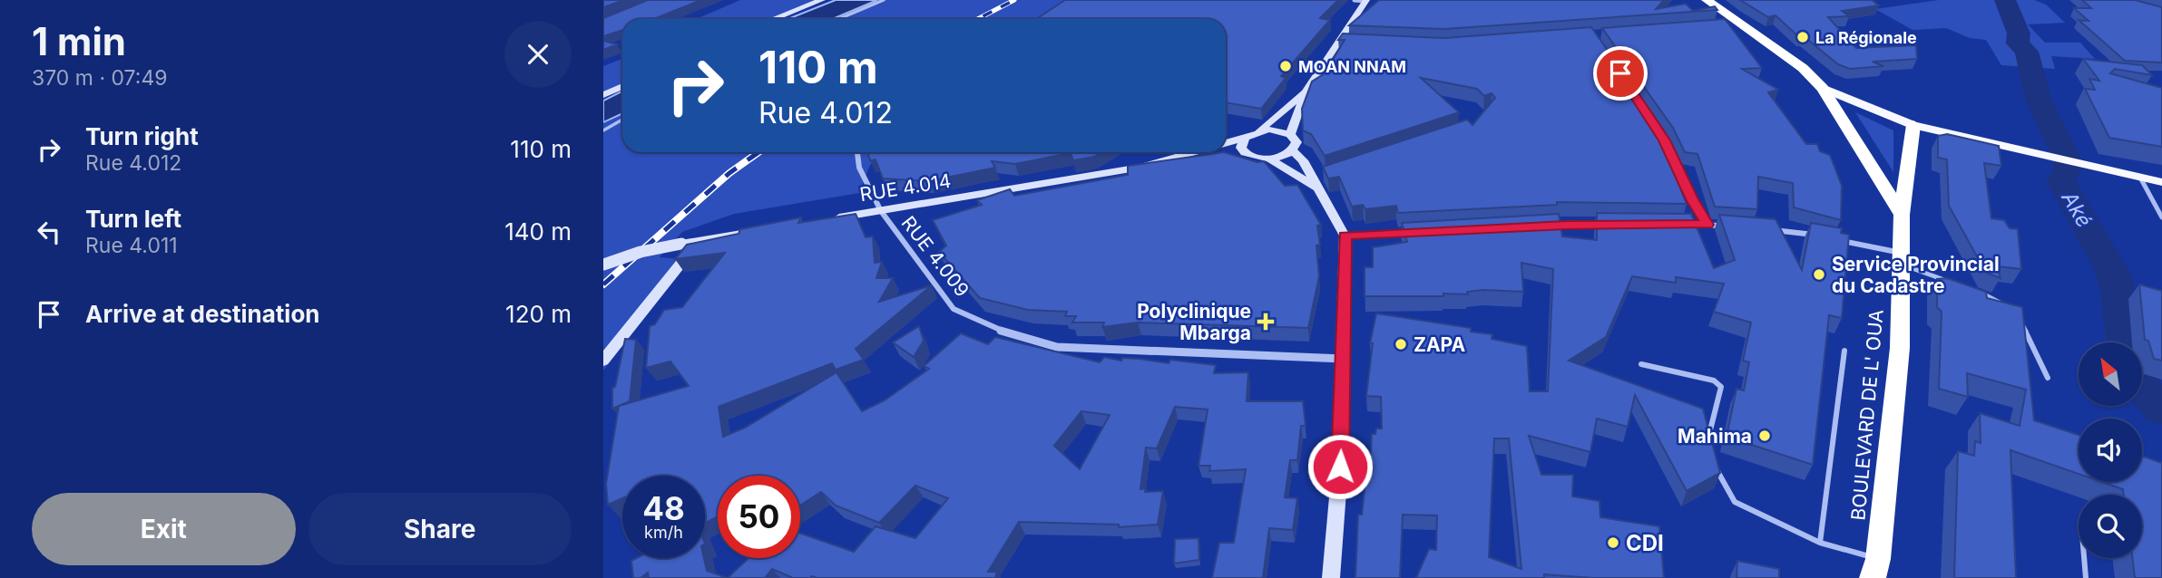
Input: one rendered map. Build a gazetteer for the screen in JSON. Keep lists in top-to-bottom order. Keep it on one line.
{"streets":{"highway":["BOULEVARD DE L' OUA"],"main road":["RUE 4.014"],"street":["RUE 4.009"]},"crossings":[["RUE 4.014","RUE 4.009"]],"water":["Aké"],"places":{"other":["La Régionale","MOAN NNAM","Service Provincial du Cadastre","ZAPA","Mahima","CDI"],"health":["Polyclinique Mbarga"]},"north":"top left","page":{"heading":["1 min","370 m · 07:49"],"turn":["110 m","Rue 4.012"],"list":[{"name":"Turn right","note":"Rue 4.012","value":"110 m"},{"name":"Turn left","note":"Rue 4.011","value":"140 m"},{"name":"Arrive at destination","value":"120 m"}],"speed":"48 km/h","limit":"50","buttons":["Exit","Share"]}}
